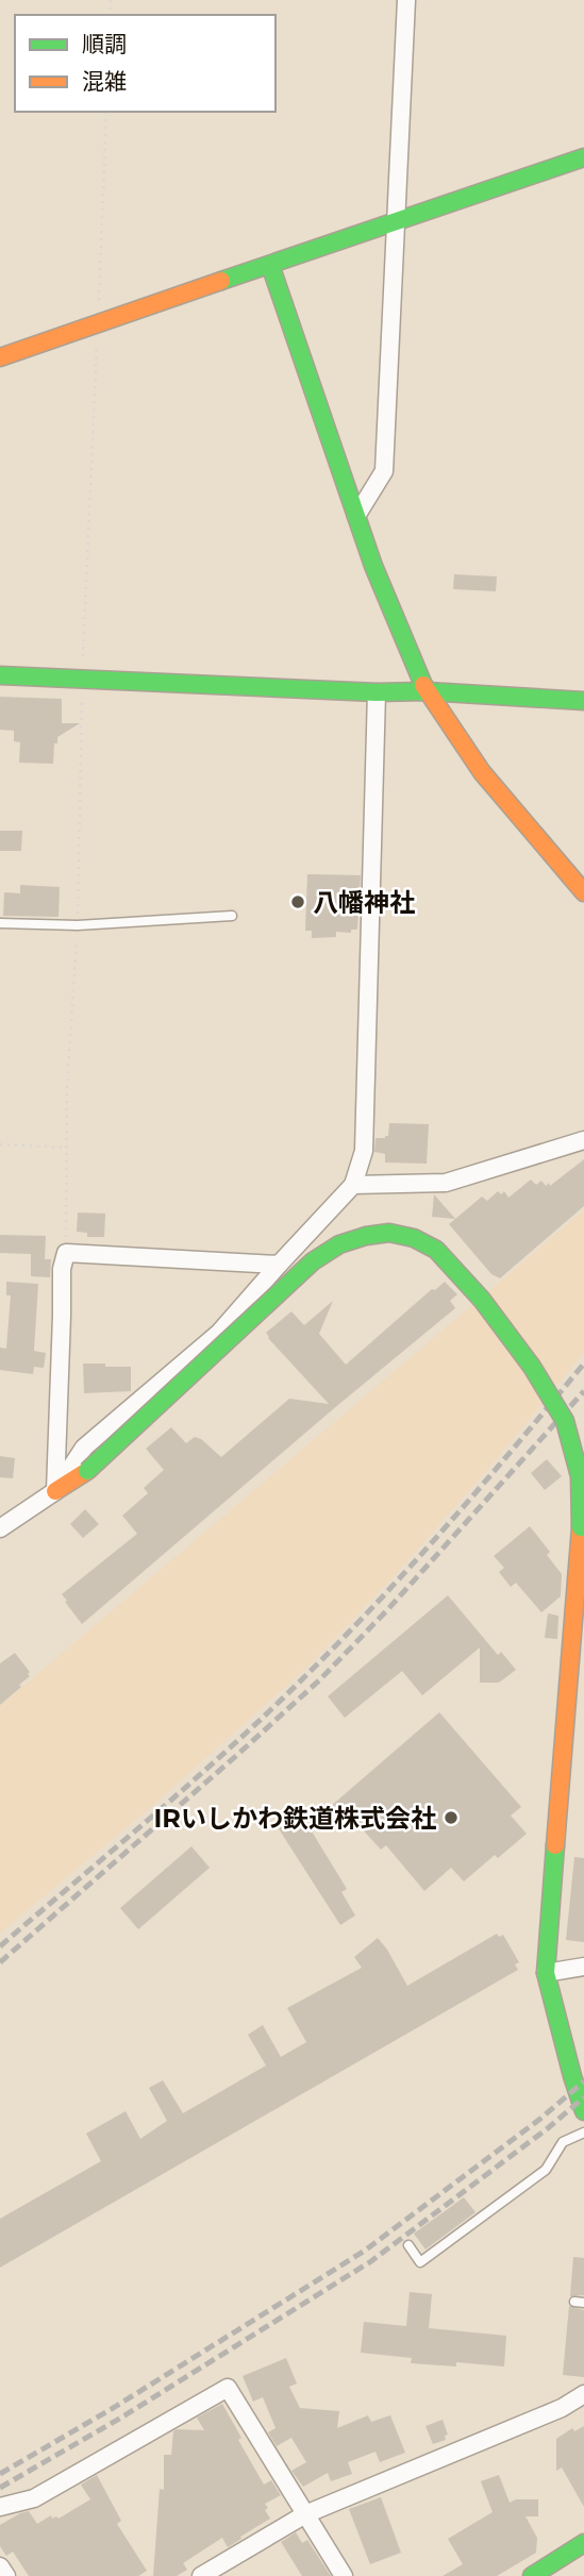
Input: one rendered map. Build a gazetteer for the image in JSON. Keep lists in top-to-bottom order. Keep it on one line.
{"places":["八幡神社","IRいしかわ鉄道株式会社"],"legend":["順調","混雑"]}
